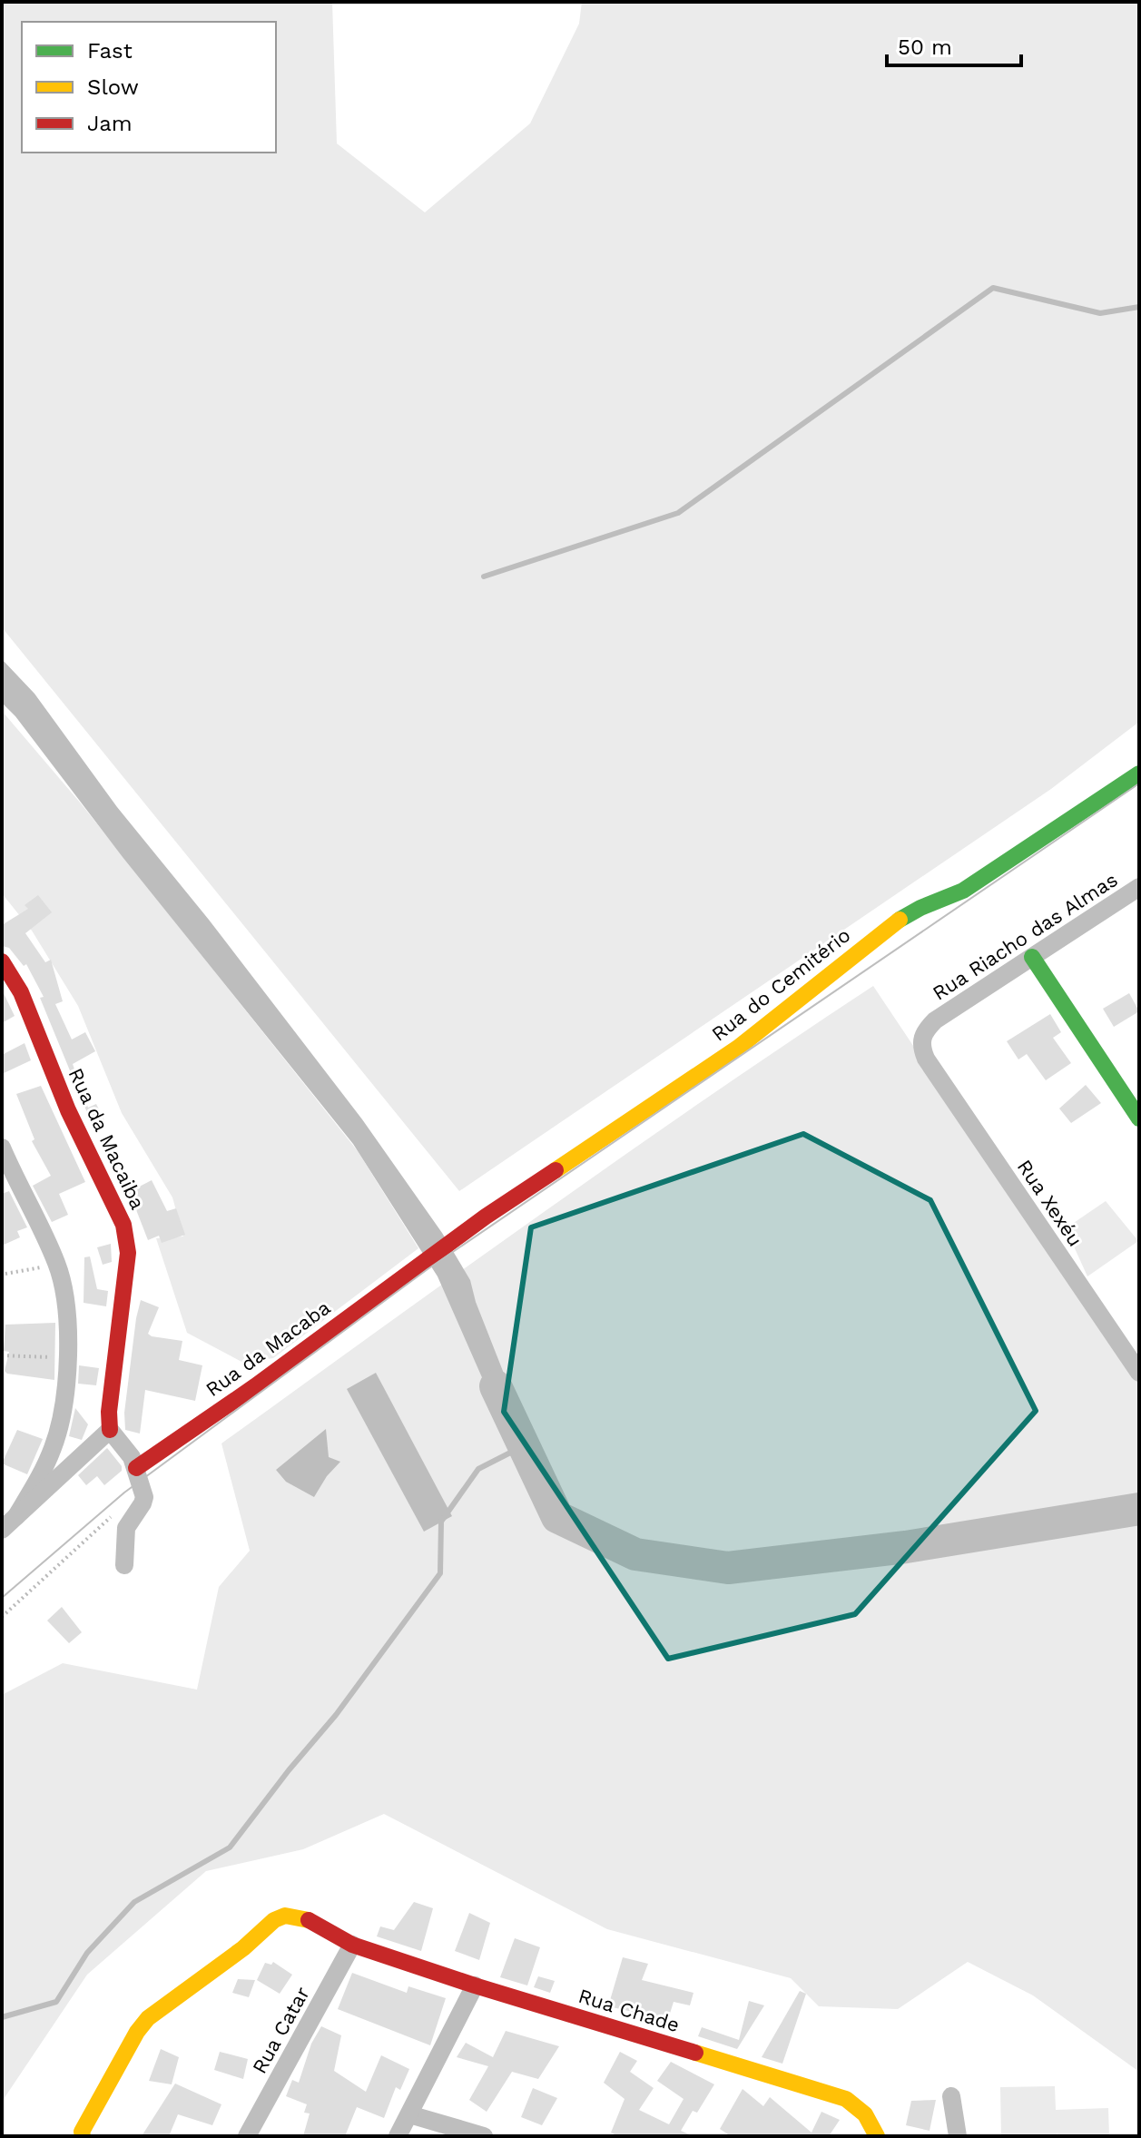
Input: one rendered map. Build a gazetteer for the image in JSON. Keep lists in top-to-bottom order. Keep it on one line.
{"streets":{"street":["Rua Riacho das Almas","Rua do Cemitério","Rua da Macaiba","Rua Xexéu","Rua da Macaba","Rua Chade","Rua Catar"]},"crossings":[["Rua Riacho das Almas","Rua Xexéu"],["Rua do Cemitério","Rua da Macaba"],["Rua Chade","Rua Catar"]],"legend":["Fast","Slow","Jam"],"scale_bar":"50 m"}
